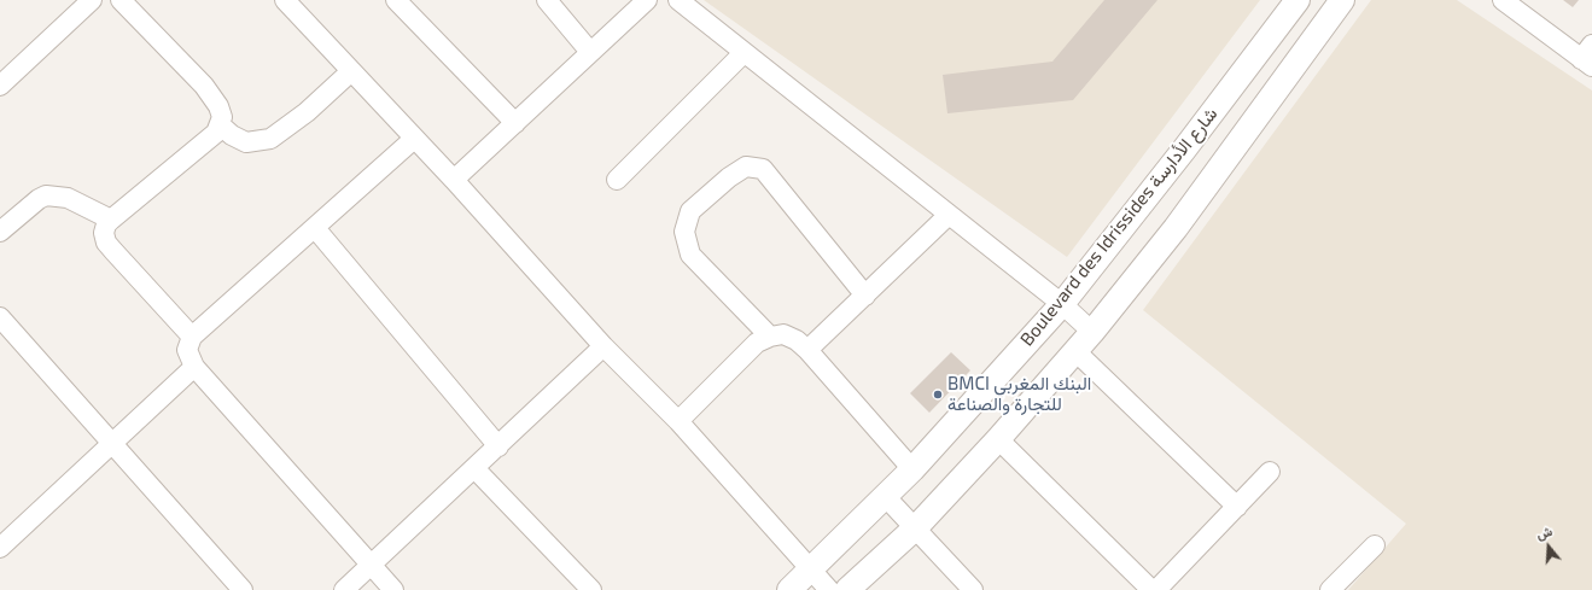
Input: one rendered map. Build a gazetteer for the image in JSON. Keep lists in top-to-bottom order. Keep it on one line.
{"streets":{"street":["Boulevard des Idrissides شارع الأدارسة"]},"places":["BMCI البنك المغربي للتجارة والصناعة"],"north":"top"}
